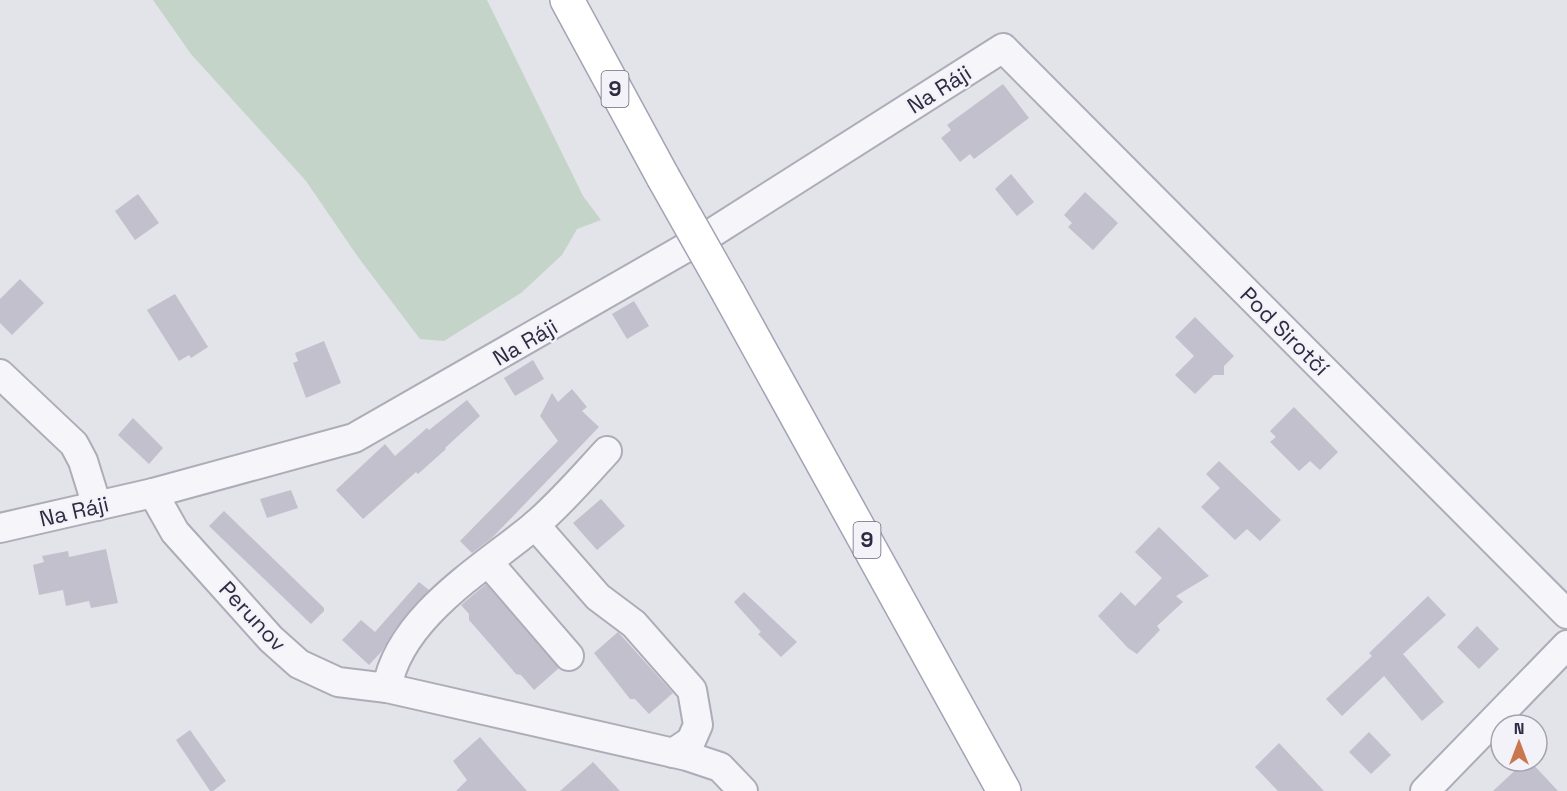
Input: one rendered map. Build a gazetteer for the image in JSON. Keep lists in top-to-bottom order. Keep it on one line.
{"streets":{"main road":["9"],"street":["Na Ráji","Pod Sirotčí","Perunov"]},"crossings":[["Na Ráji","Pod Sirotčí"],["Na Ráji","Perunov"]],"north":"top"}
